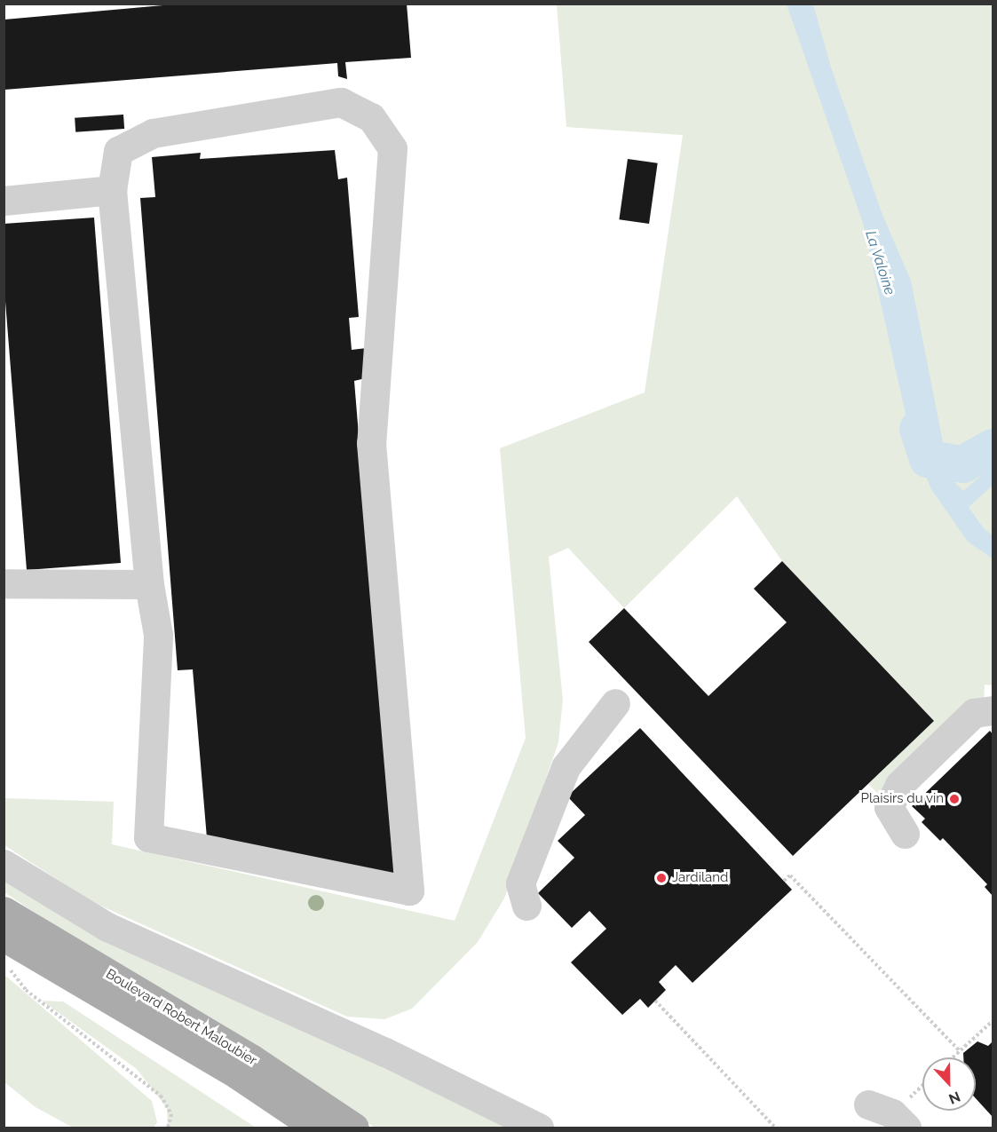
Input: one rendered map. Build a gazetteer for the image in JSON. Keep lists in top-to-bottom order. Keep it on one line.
{"streets":{"main road":["Boulevard Robert Maloubier"]},"water":["La Valoine"],"places":["Plaisirs du vin","Jardiland"],"north":"bottom"}
